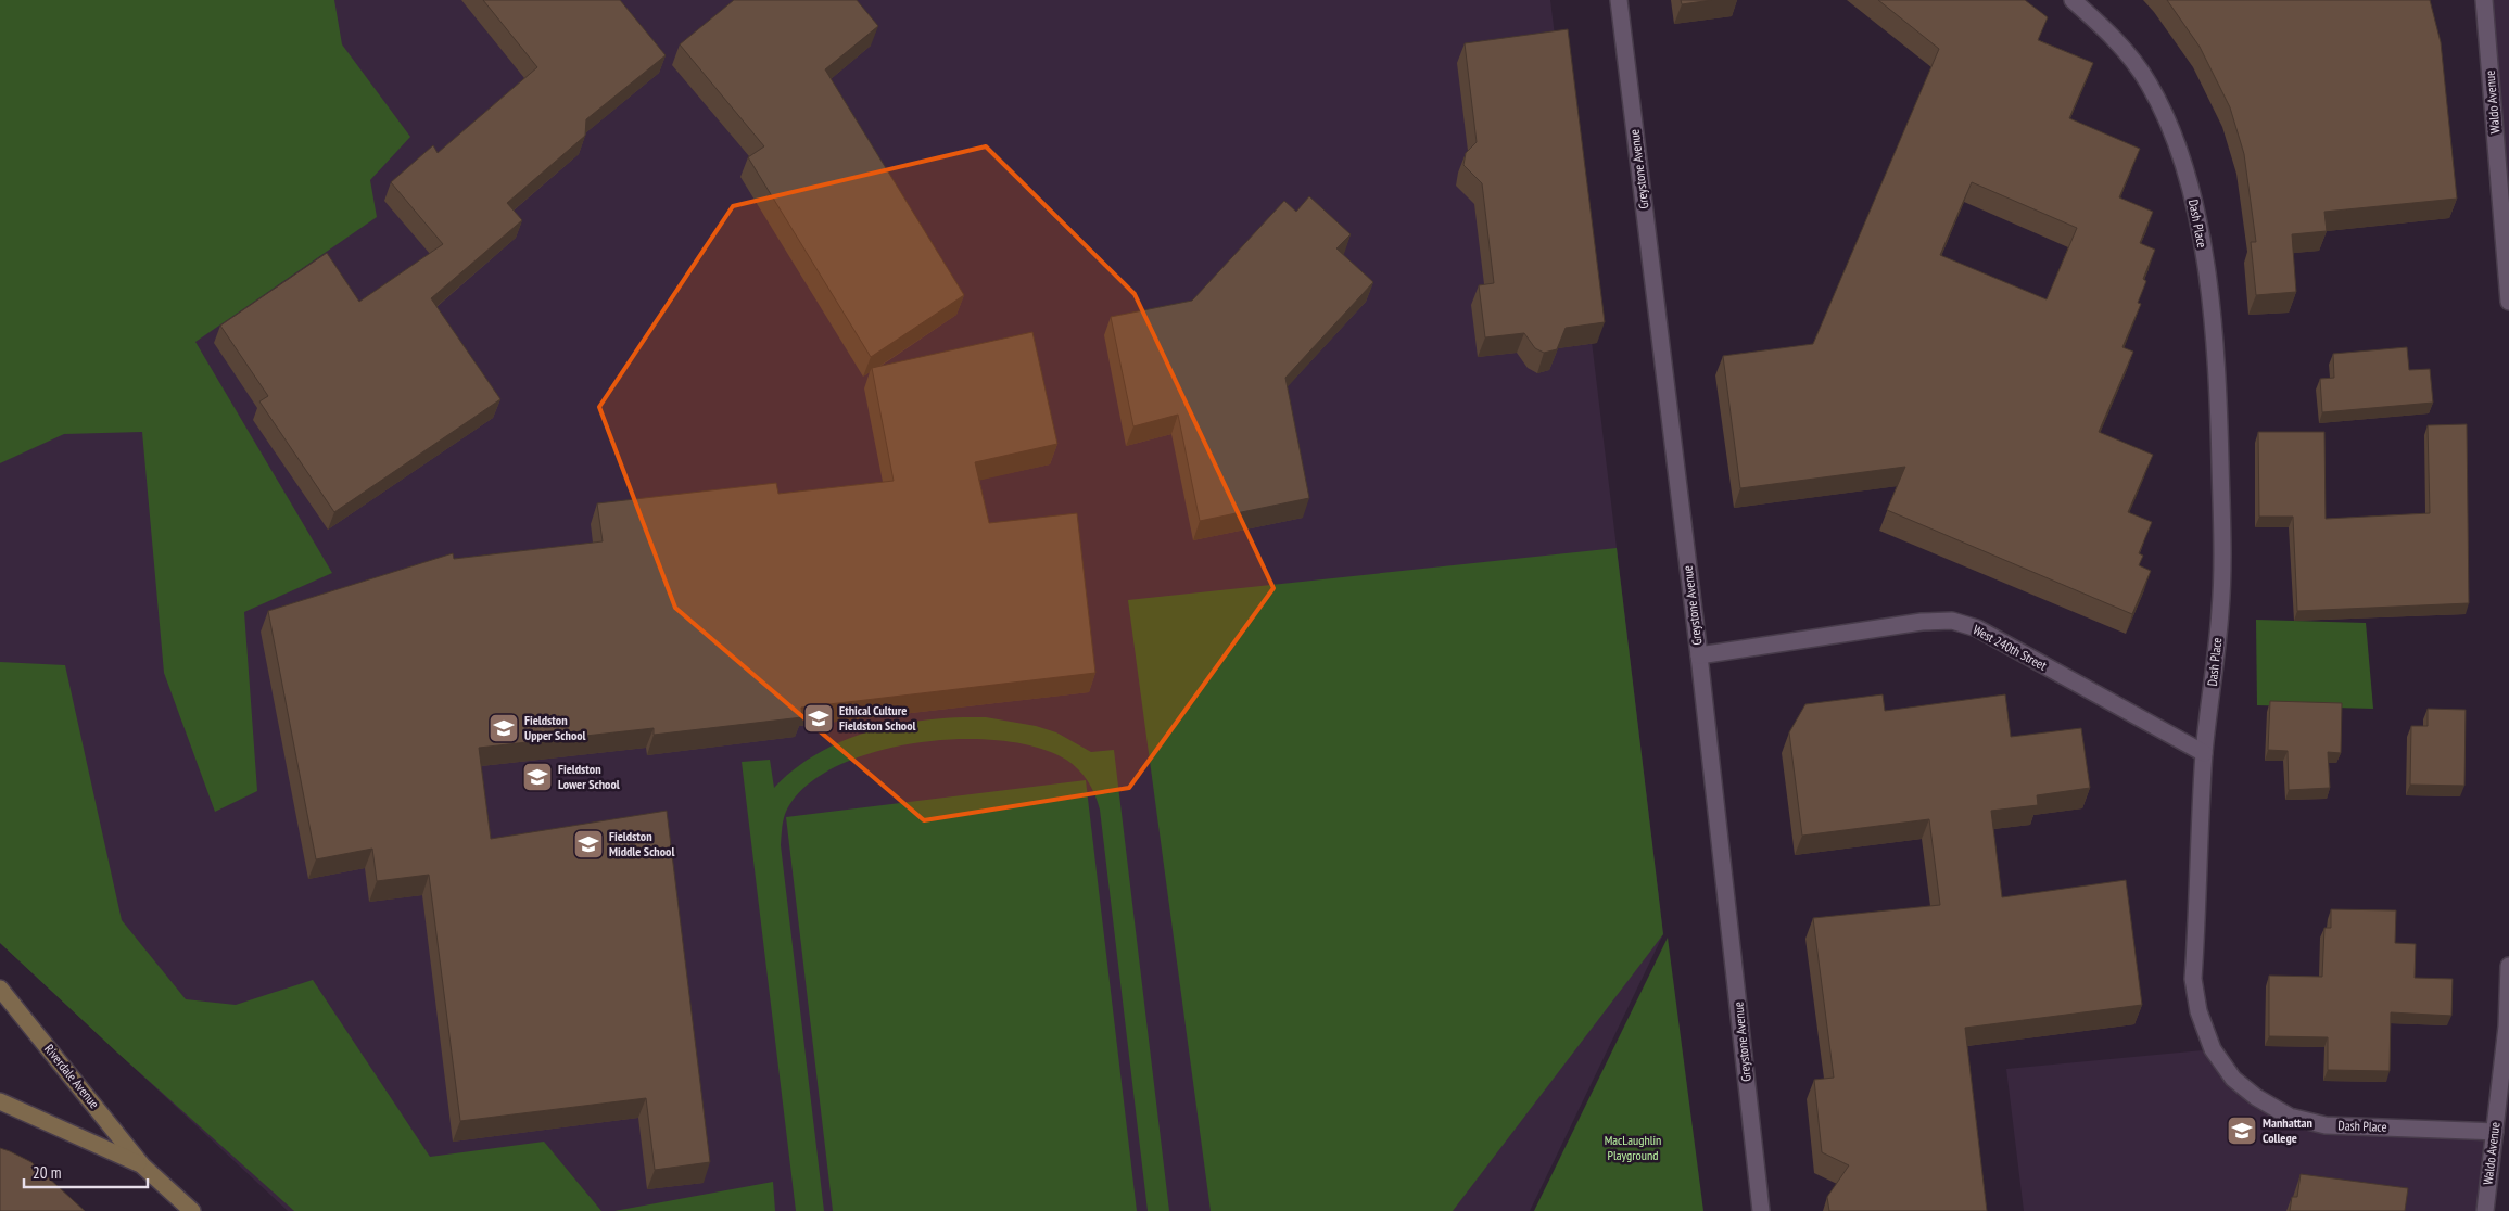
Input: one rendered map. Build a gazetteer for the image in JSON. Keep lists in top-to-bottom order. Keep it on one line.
{"streets":{"main road":["Riverdale Avenue"],"street":["Waldo Avenue","Greystone Avenue","Dash Place","West 240th Street"]},"crossings":[["Waldo Avenue","Dash Place"],["Greystone Avenue","West 240th Street"],["Dash Place","West 240th Street"]],"parks":["MacLaughlin Playground"],"places":{"school or university":["Ethical Culture Fieldston School","Fieldston Upper School","Fieldston Lower School","Fieldston Middle School","Manhattan College"]},"scale_bar":"20 m"}
